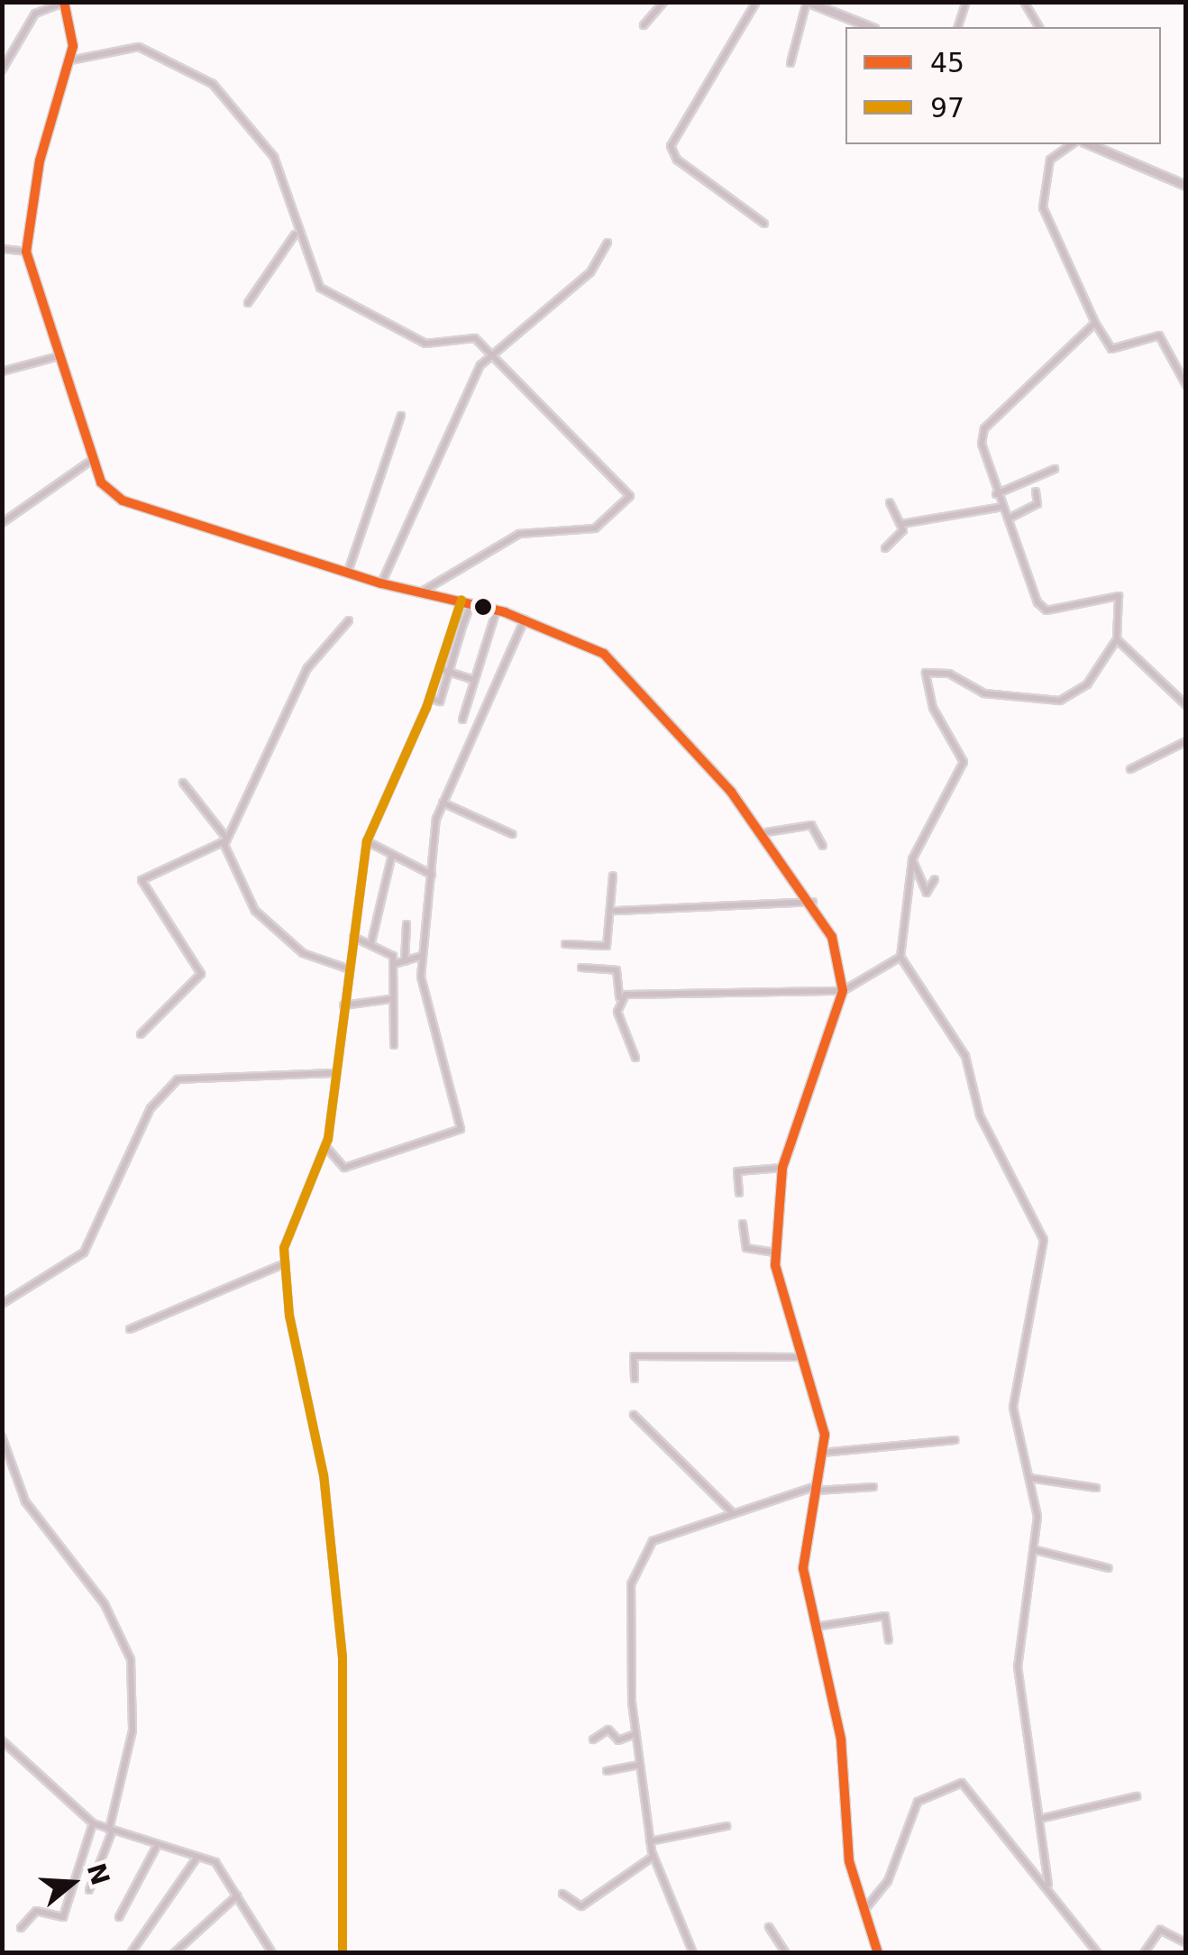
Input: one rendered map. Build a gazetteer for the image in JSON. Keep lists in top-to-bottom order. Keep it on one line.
{"lines":["transit line 45","transit line 97"],"legend":["45","97"],"north":"right"}
